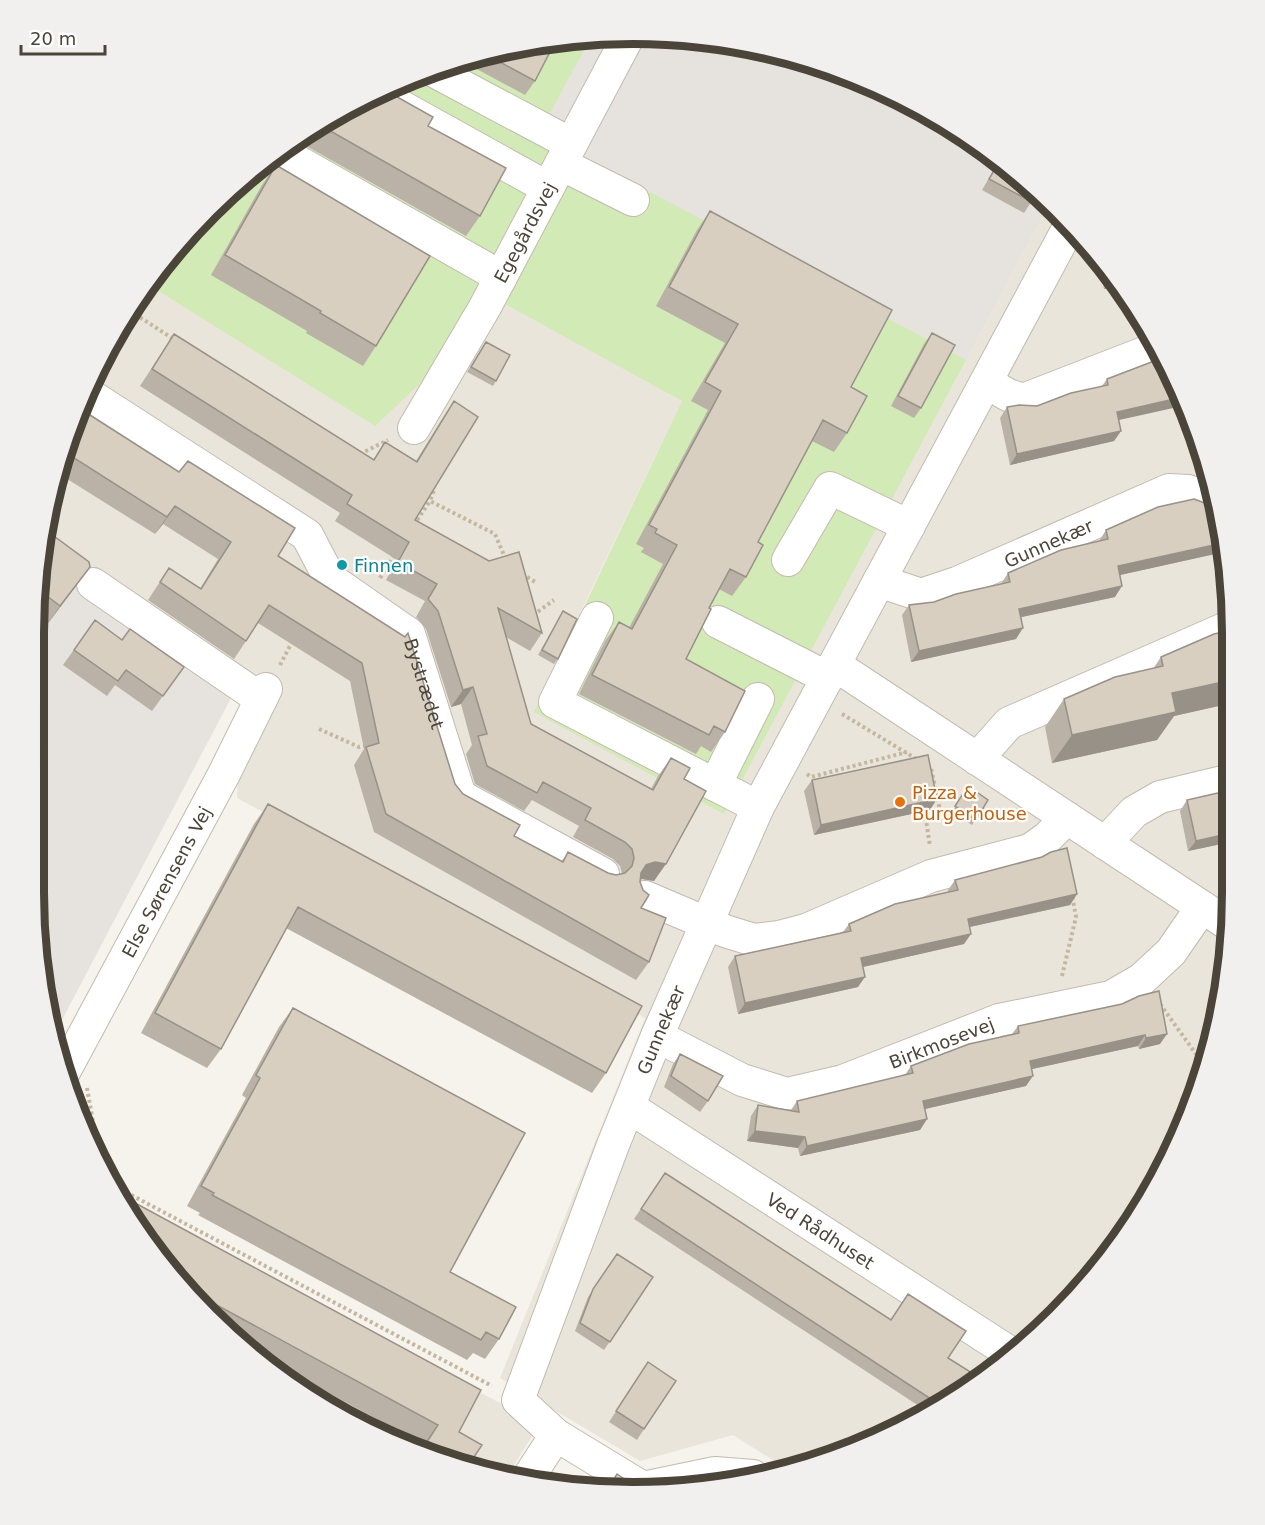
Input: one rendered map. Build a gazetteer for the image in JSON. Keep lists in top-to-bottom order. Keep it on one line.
{"streets":{"street":["Egegårdsvej","Gunnekær","Bystrædet","Else Sørensens Vej","Birkmosevej","Ved Rådhuset"]},"crossings":[["Gunnekær","Birkmosevej"],["Gunnekær","Ved Rådhuset"]],"places":["Finnen","Pizza & Burgerhouse"],"scale_bar":"20 m"}
